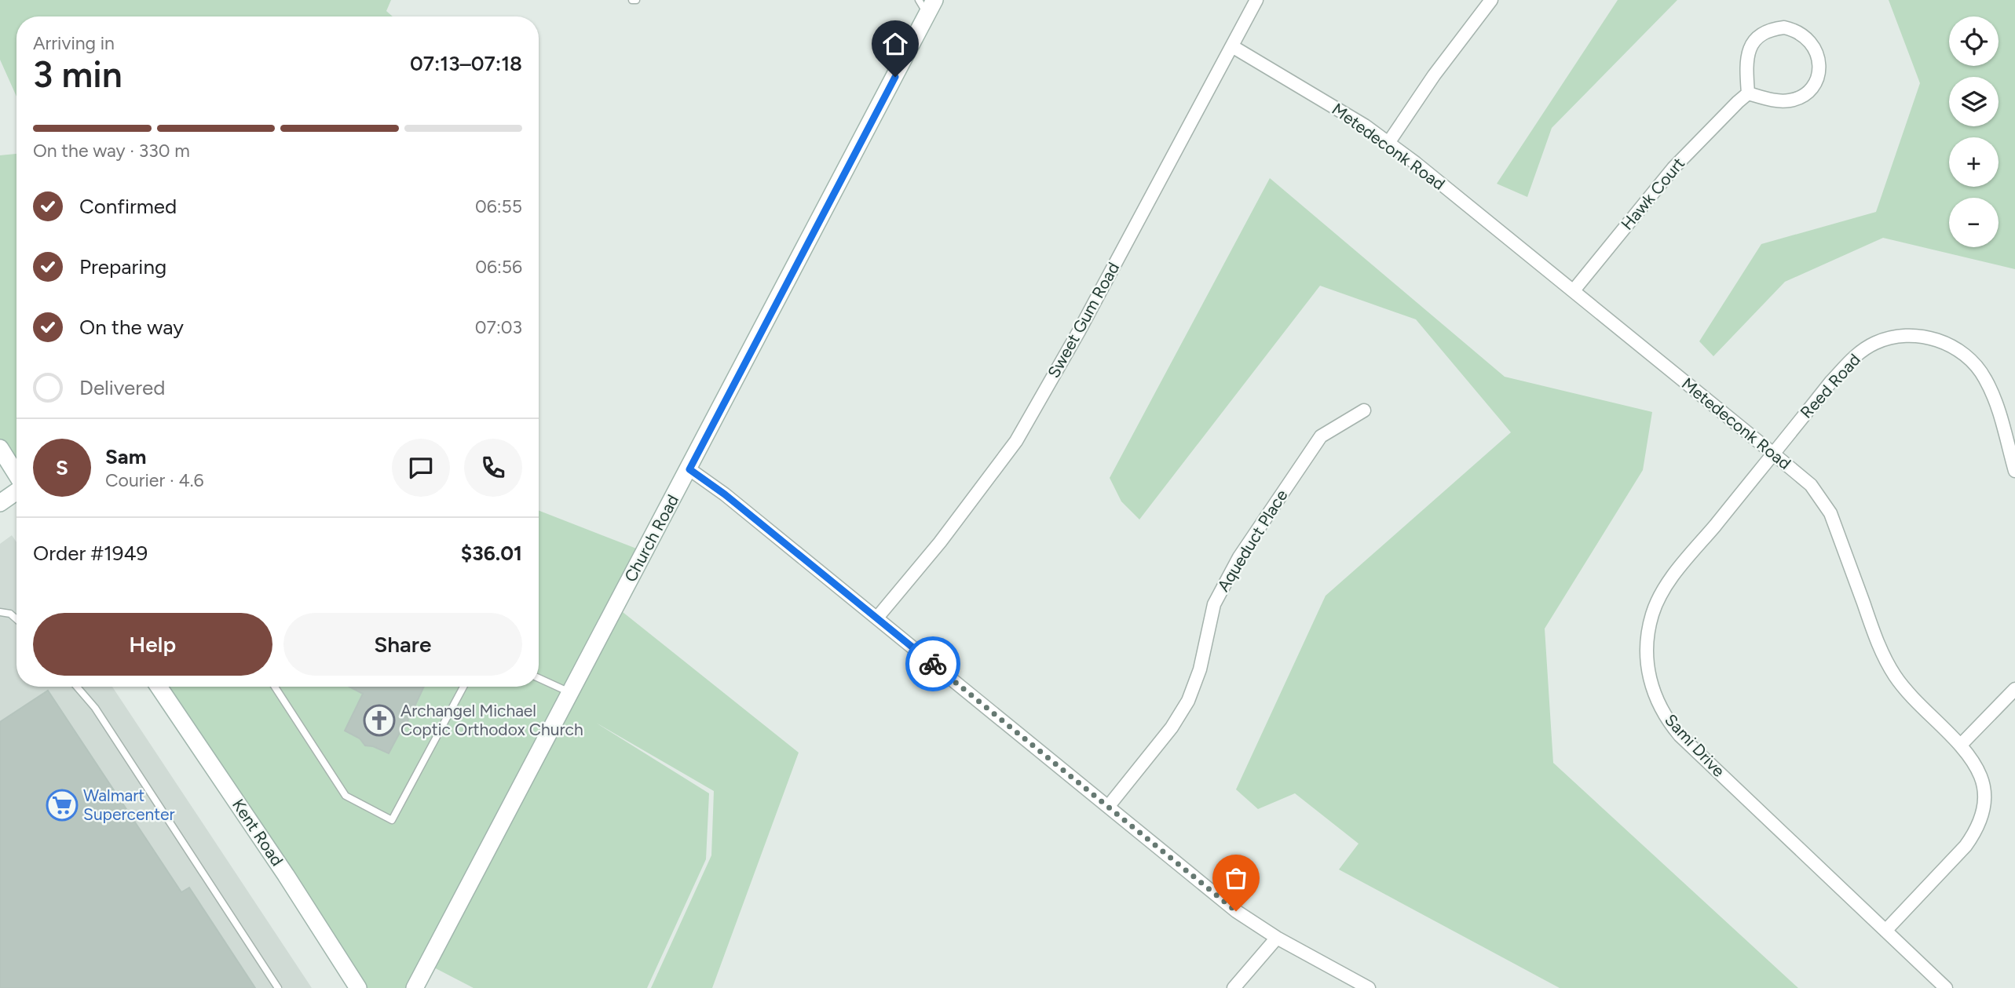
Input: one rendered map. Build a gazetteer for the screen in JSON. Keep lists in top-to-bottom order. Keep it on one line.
{"streets":{"street":["Metedeconk Road","Hawk Court","Sweet Gum Road","Reed Road","Church Road","Aqueduct Place","Sami Drive","Kent Road"]},"crossings":[["Metedeconk Road","Hawk Court"],["Metedeconk Road","Sweet Gum Road"],["Metedeconk Road","Reed Road"],["Metedeconk Road","Sami Drive"],["Reed Road","Sami Drive"]],"places":{"church":["Archangel Michael Coptic Orthodox Church"],"supermarket":["Walmart Supercenter"]},"page":{"map_buttons":["+","−"],"heading":["3 min","Arriving in","07:13–07:18"],"panel":["Sam","Courier · 4.6","Order #1949","$36.01"],"bar":"On the way · 330 m","list":[["Confirmed","06:55"],["Preparing","06:56"],["On the way","07:03"],"Delivered"],"round":"S","buttons":["Help","Share"]}}
